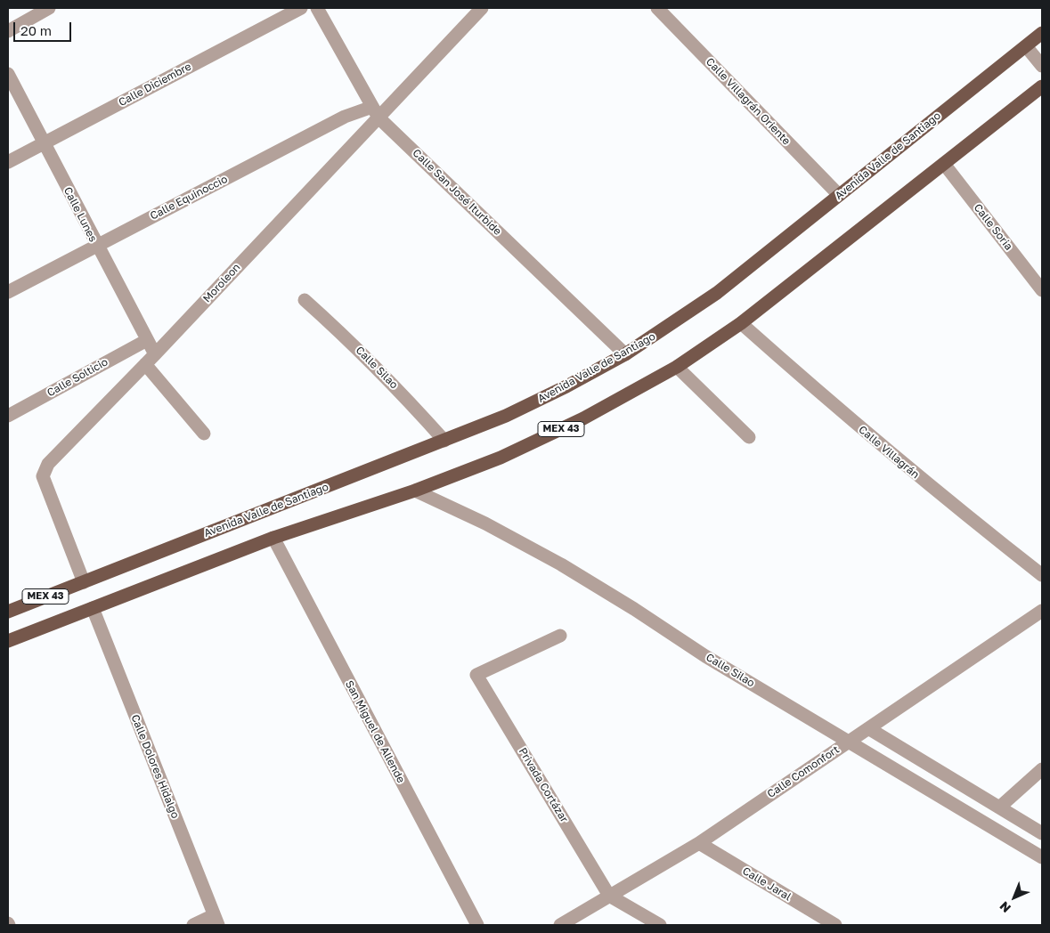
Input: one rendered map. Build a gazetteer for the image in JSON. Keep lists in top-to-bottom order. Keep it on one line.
{"streets":{"main road":["Avenida Valle de Santiago","MEX 43"],"street":["Calle Diciembre","Calle Villagrán Oriente","Calle San José Iturbide","Calle Equinoccio","Calle Lunes","Calle Soria","Moroleon","Calle Silao","Calle Solticio","Calle Villagrán","San Miguel de Allende","Calle Dolores Hidalgo","Calle Comonfort","Privada Cortázar","Calle Jaral"]},"crossings":[["Calle Diciembre","Calle Lunes"],["Calle Villagrán Oriente","Avenida Valle de Santiago"],["Avenida Valle de Santiago","Calle San José Iturbide"],["Avenida Valle de Santiago","Moroleon"],["Avenida Valle de Santiago","Calle Silao"],["Calle San José Iturbide","Calle Equinoccio"],["Calle San José Iturbide","Moroleon"],["Calle Equinoccio","Calle Lunes"],["Calle Equinoccio","Moroleon"],["Calle Lunes","Moroleon"],["Calle Lunes","Calle Solticio"],["Calle Soria","MEX 43"],["Calle Silao","MEX 43"],["Calle Silao","Calle Comonfort"],["MEX 43","Calle Villagrán"],["MEX 43","San Miguel de Allende"],["MEX 43","Calle Dolores Hidalgo"],["Calle Comonfort","Privada Cortázar"],["Calle Comonfort","Calle Jaral"]],"scale_bar":"20 m","north":"bottom left"}
